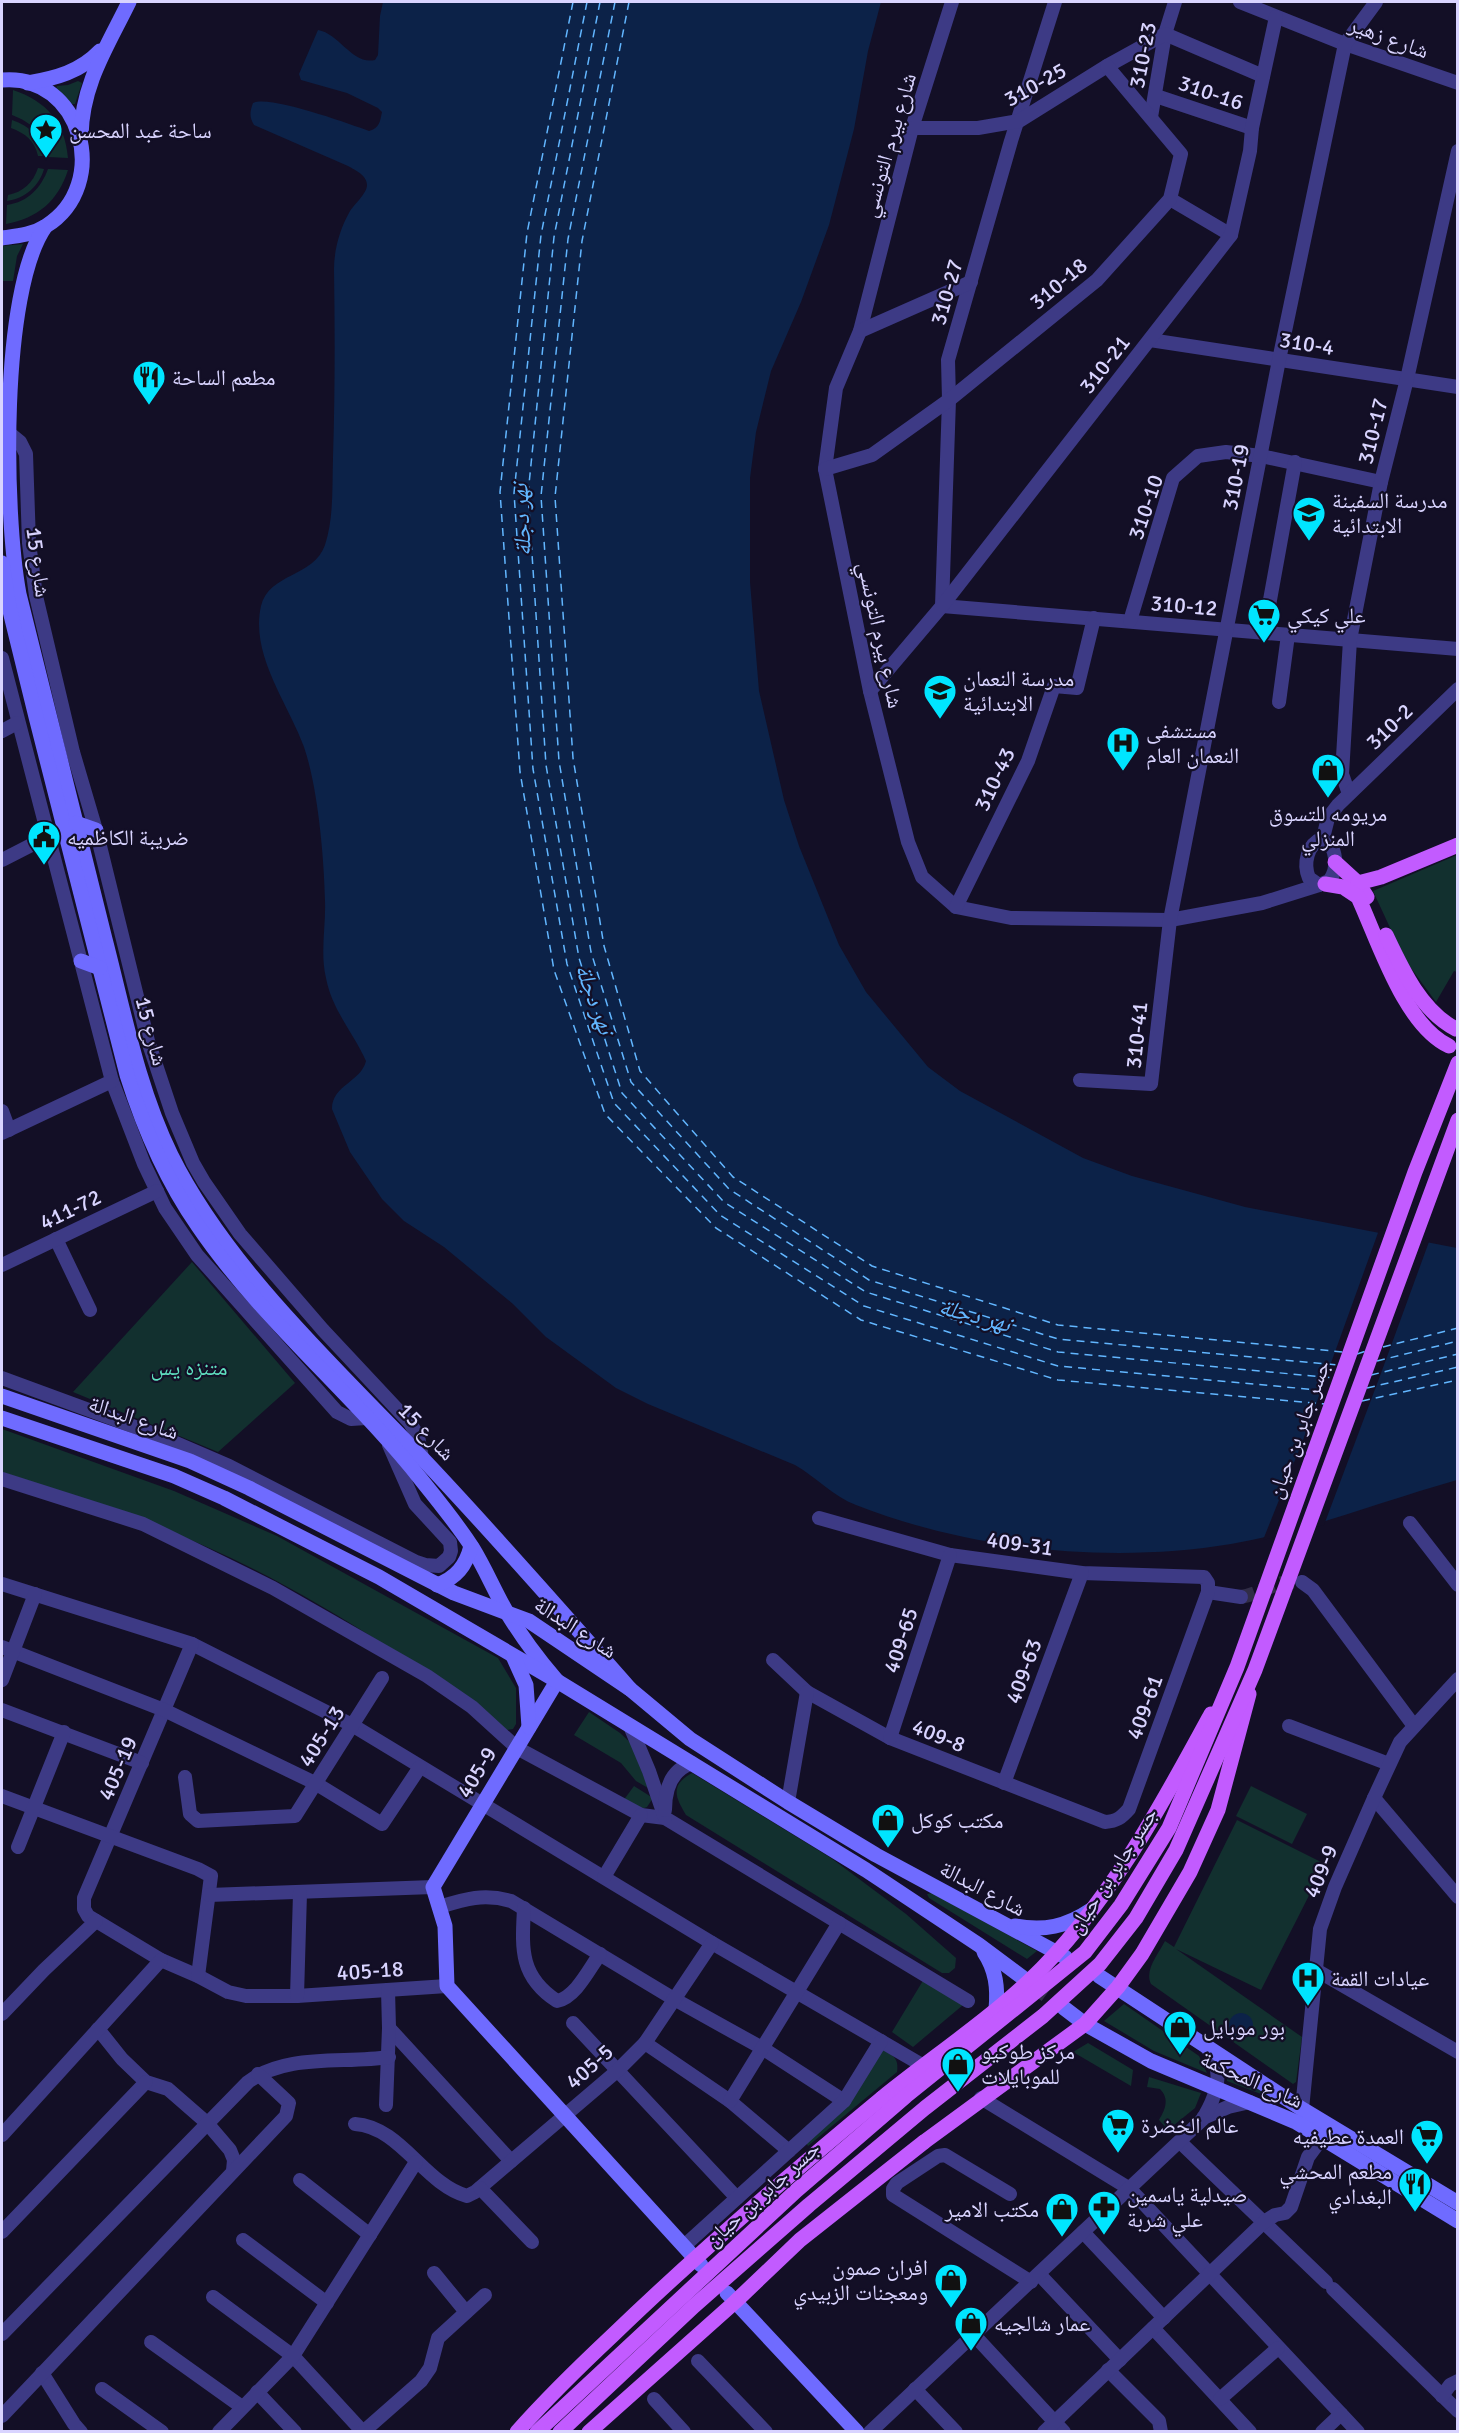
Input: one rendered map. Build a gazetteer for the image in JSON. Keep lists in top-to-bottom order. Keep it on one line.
{"streets":{"main road":["جسر جابر بن حيان"],"street":["شارع زهير","310-23","310-25","310-16","شارع بيرم التونسي","310-18","310-27","310-4","310-21","310-17","310-19","310-10","شارع 15","310-12","310-2","310-43","310-41","411-72","شارع البدالة","409-31","409-65","409-63","409-61","409-8","405-13","405-19","405-9","409-9","405-18","405-5","شارع المحكمة"]},"crossings":[["شارع زهير","310-21"],["شارع زهير","310-19"],["310-23","310-25"],["310-23","310-16"],["310-23","310-18"],["310-25","شارع بيرم التونسي"],["310-25","310-18"],["310-25","310-27"],["310-16","310-21"],["شارع بيرم التونسي","310-18"],["شارع بيرم التونسي","310-21"],["شارع بيرم التونسي","310-43"],["310-18","310-27"],["310-27","310-21"],["310-27","310-12"],["310-4","310-21"],["310-4","310-17"],["310-4","310-19"],["310-21","310-12"],["310-17","310-10"],["310-17","310-12"],["310-17","310-2"],["310-19","310-10"],["310-19","310-12"],["310-19","310-41"],["310-10","310-12"],["شارع 15","شارع البدالة"],["شارع 15","405-9"],["310-12","310-43"],["شارع البدالة","405-9"],["409-31","409-65"],["409-31","409-63"],["409-31","409-61"],["409-65","409-8"],["409-63","409-8"],["409-61","409-8"],["405-19","405-18"],["409-9","شارع المحكمة"]],"water":["نهر دجلة"],"parks":["متنزه يس"],"places":{"place":["ساحة عبد المحسن"],"restaurant":["مطعم الساحة","مطعم المحشي البغدادي"],"school or university":["مدرسة السفينة الابتدائية","مدرسة النعمان الابتدائية"],"supermarket":["علي كيكي","عالم الخضرة","العمدة عطيفيه"],"hospital":["مستشفى النعمان العام","عيادات القمة"],"shop":["مريومه للتسوق المنزلي","مكتب كوكل","بور موبايل","مركز طوكيو للموبايلات","مكتب الامير","افران صمون ومعجنات الزبيدي","عمار شالجيه"],"public building":["ضريبة الكاظميه"],"pharmacy":["صيدلية ياسمين علي شربة"]}}
